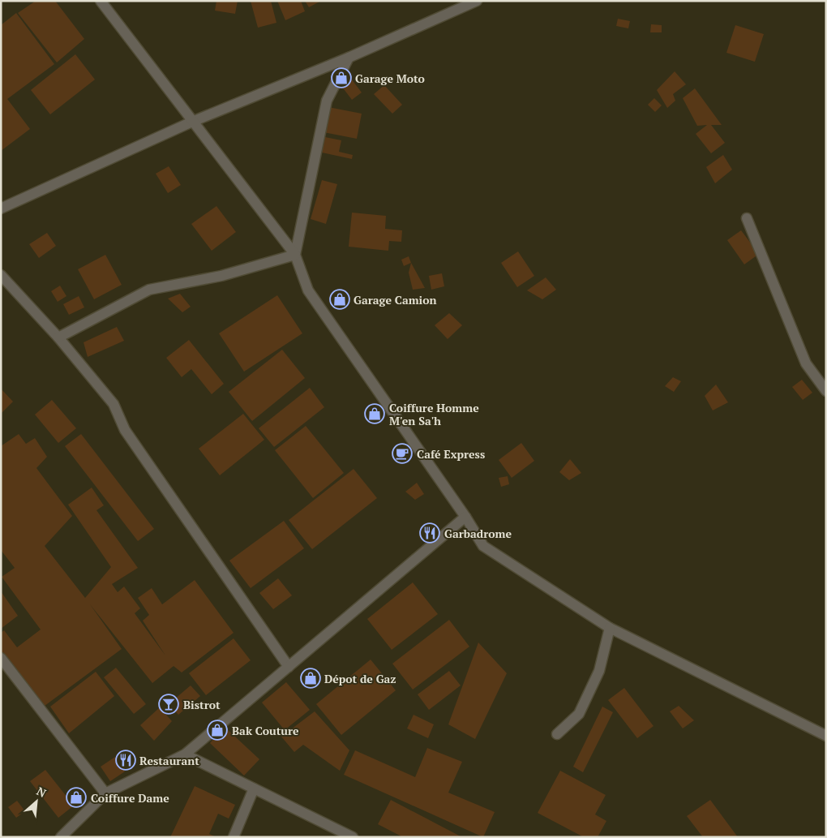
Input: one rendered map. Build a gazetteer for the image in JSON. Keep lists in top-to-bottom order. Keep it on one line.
{"places":{"shop":["Garage Moto","Garage Camion","Coiffure Homme M'en Sa'h","Dépot de Gaz","Bak Couture","Coiffure Dame"],"cafe":["Café Express"],"restaurant":["Garbadrome","Restaurant"],"bar":["Bistrot"]},"north":"top right"}
